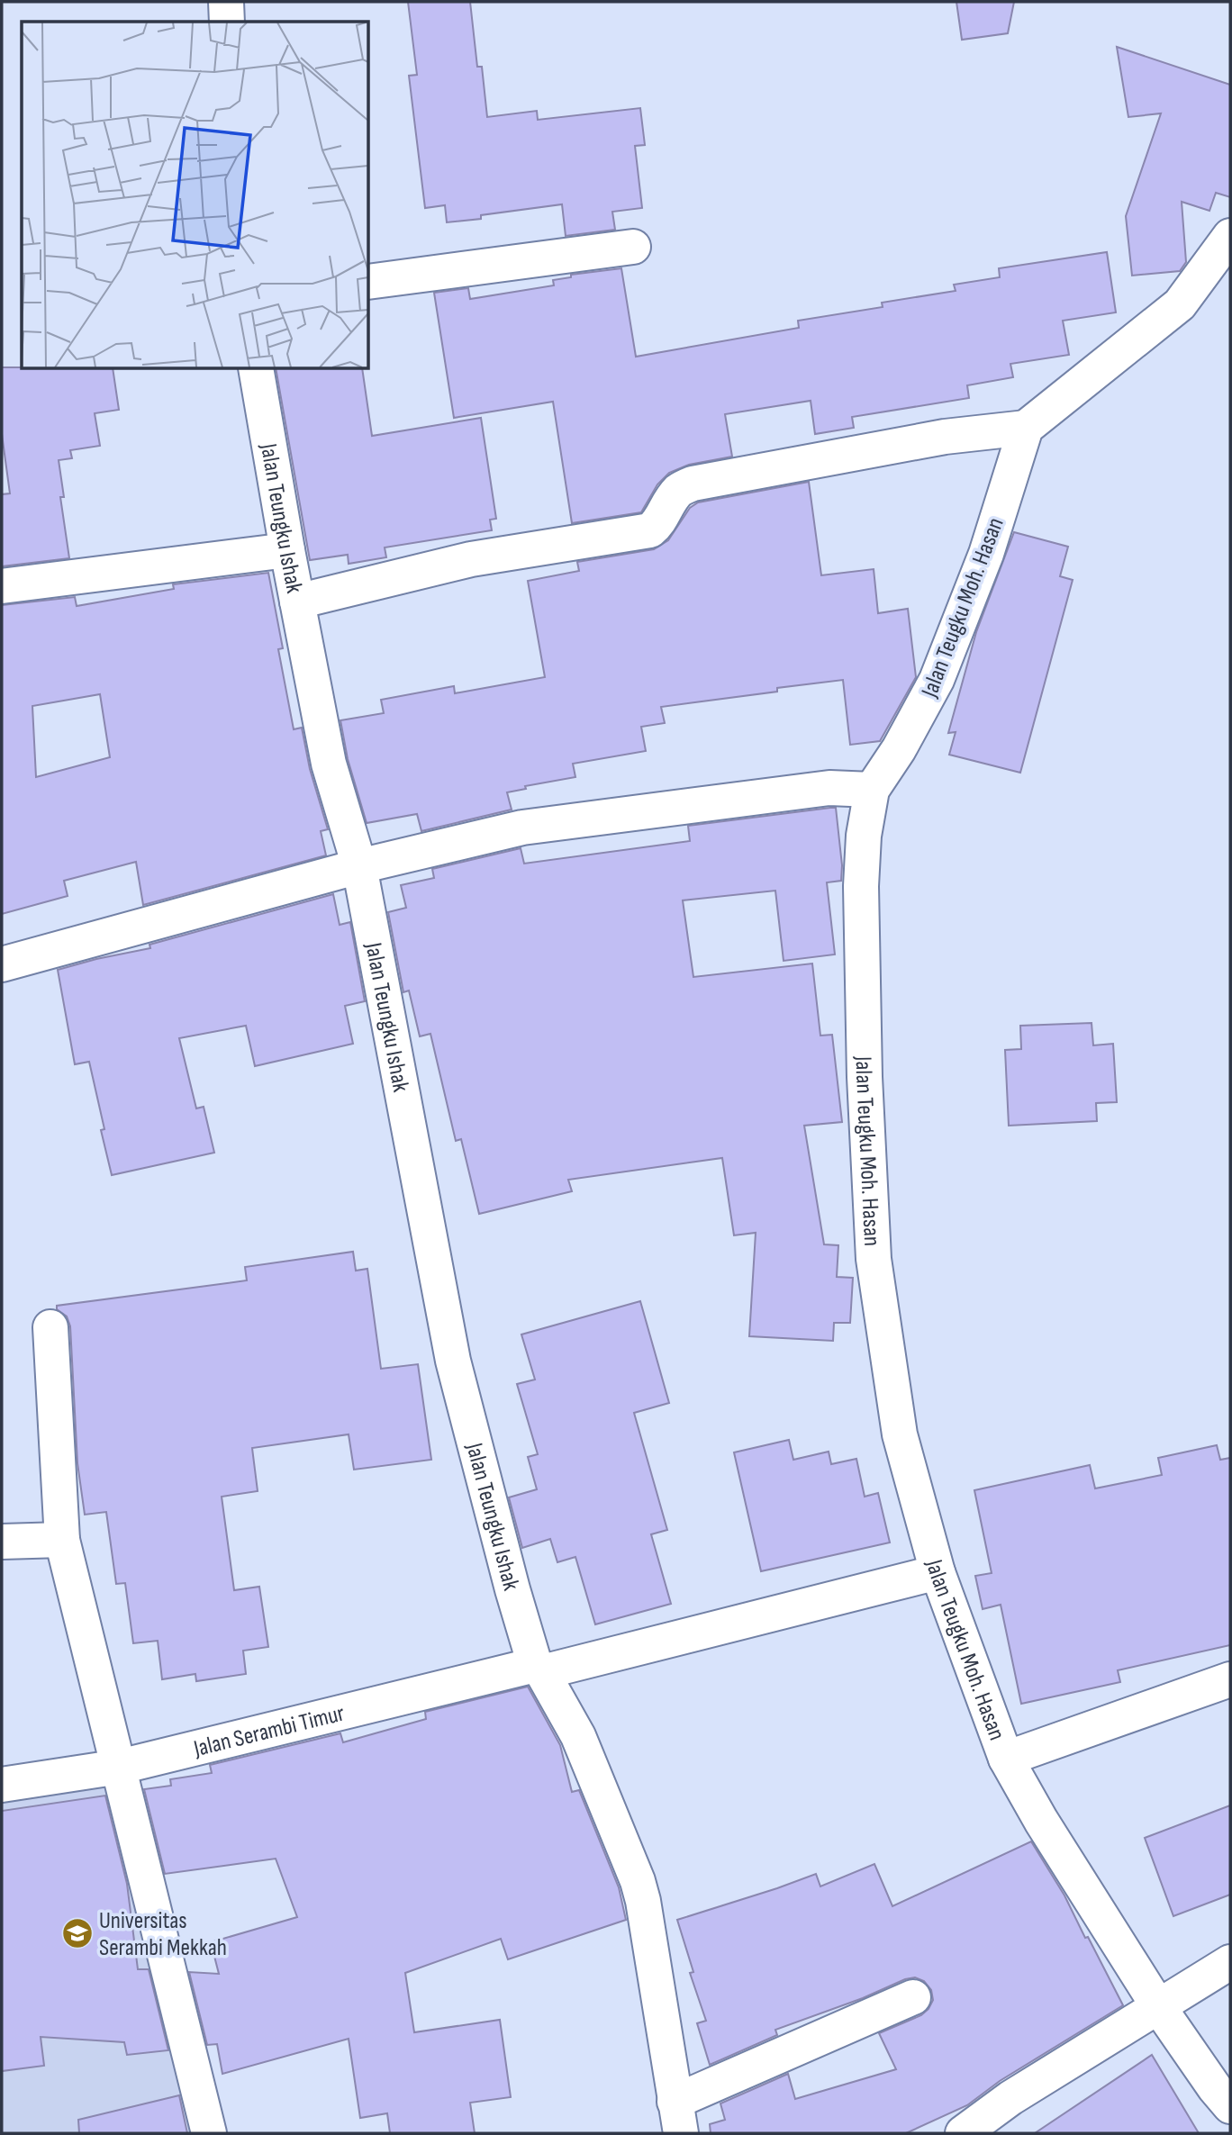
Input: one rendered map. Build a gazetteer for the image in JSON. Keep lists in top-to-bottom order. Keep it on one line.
{"streets":{"street":["Jalan Teungku Ishak","Jalan Teugku Moh. Hasan","Jalan Serambi Timur"]},"crossings":[["Jalan Teungku Ishak","Jalan Serambi Timur"],["Jalan Teugku Moh. Hasan","Jalan Serambi Timur"]],"places":{"school or university":["Universitas Serambi Mekkah"]}}
